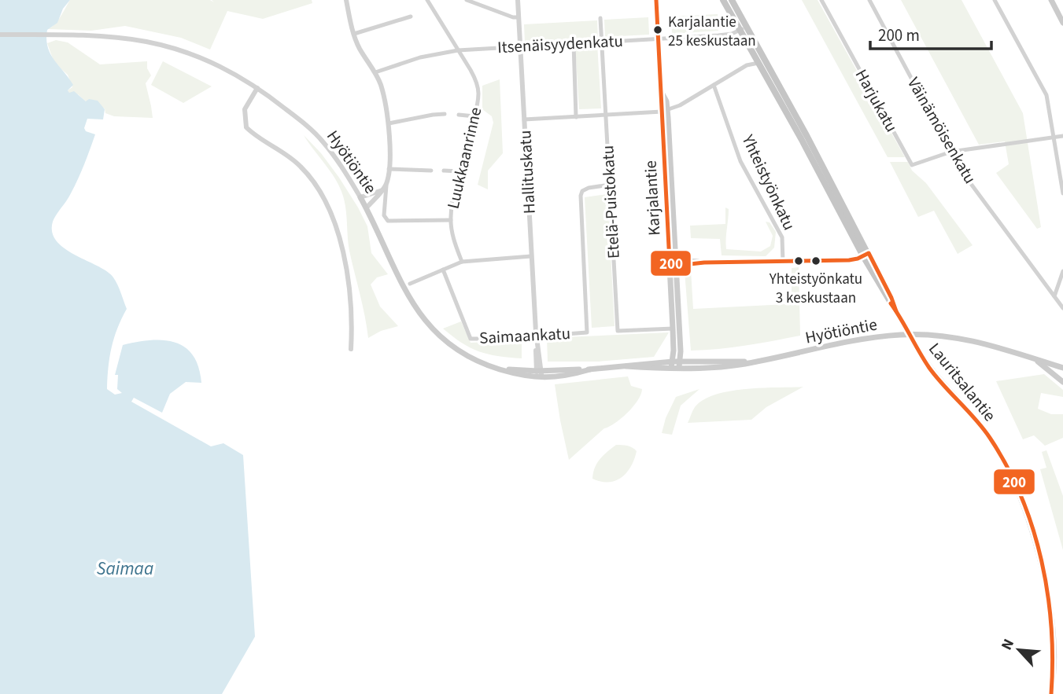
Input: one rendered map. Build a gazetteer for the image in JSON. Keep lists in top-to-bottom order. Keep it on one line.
{"streets":{"main road":["Hyötiöntie","Karjalantie","Lauritsalantie"],"street":["Itsenäisyydenkatu","Harjukatu","Väinämöisenkatu","Luukkaanrinne","Hallituskatu","Yhteistyönkatu","Etelä-Puistokatu","Saimaankatu"]},"crossings":[["Itsenäisyydenkatu","Luukkaanrinne"],["Itsenäisyydenkatu","Hallituskatu"],["Itsenäisyydenkatu","Karjalantie"],["Itsenäisyydenkatu","Etelä-Puistokatu"],["Itsenäisyydenkatu","Lauritsalantie"],["Harjukatu","Väinämöisenkatu"],["Hyötiöntie","Hallituskatu"],["Hyötiöntie","Karjalantie"],["Hallituskatu","Saimaankatu"],["Karjalantie","Etelä-Puistokatu"],["Etelä-Puistokatu","Saimaankatu"]],"water":["Saimaa"],"places":["Karjalantie 25 keskustaan","Yhteistyönkatu 3 keskustaan"],"lines":["transit line 200"],"scale_bar":"200 m","north":"top left"}
